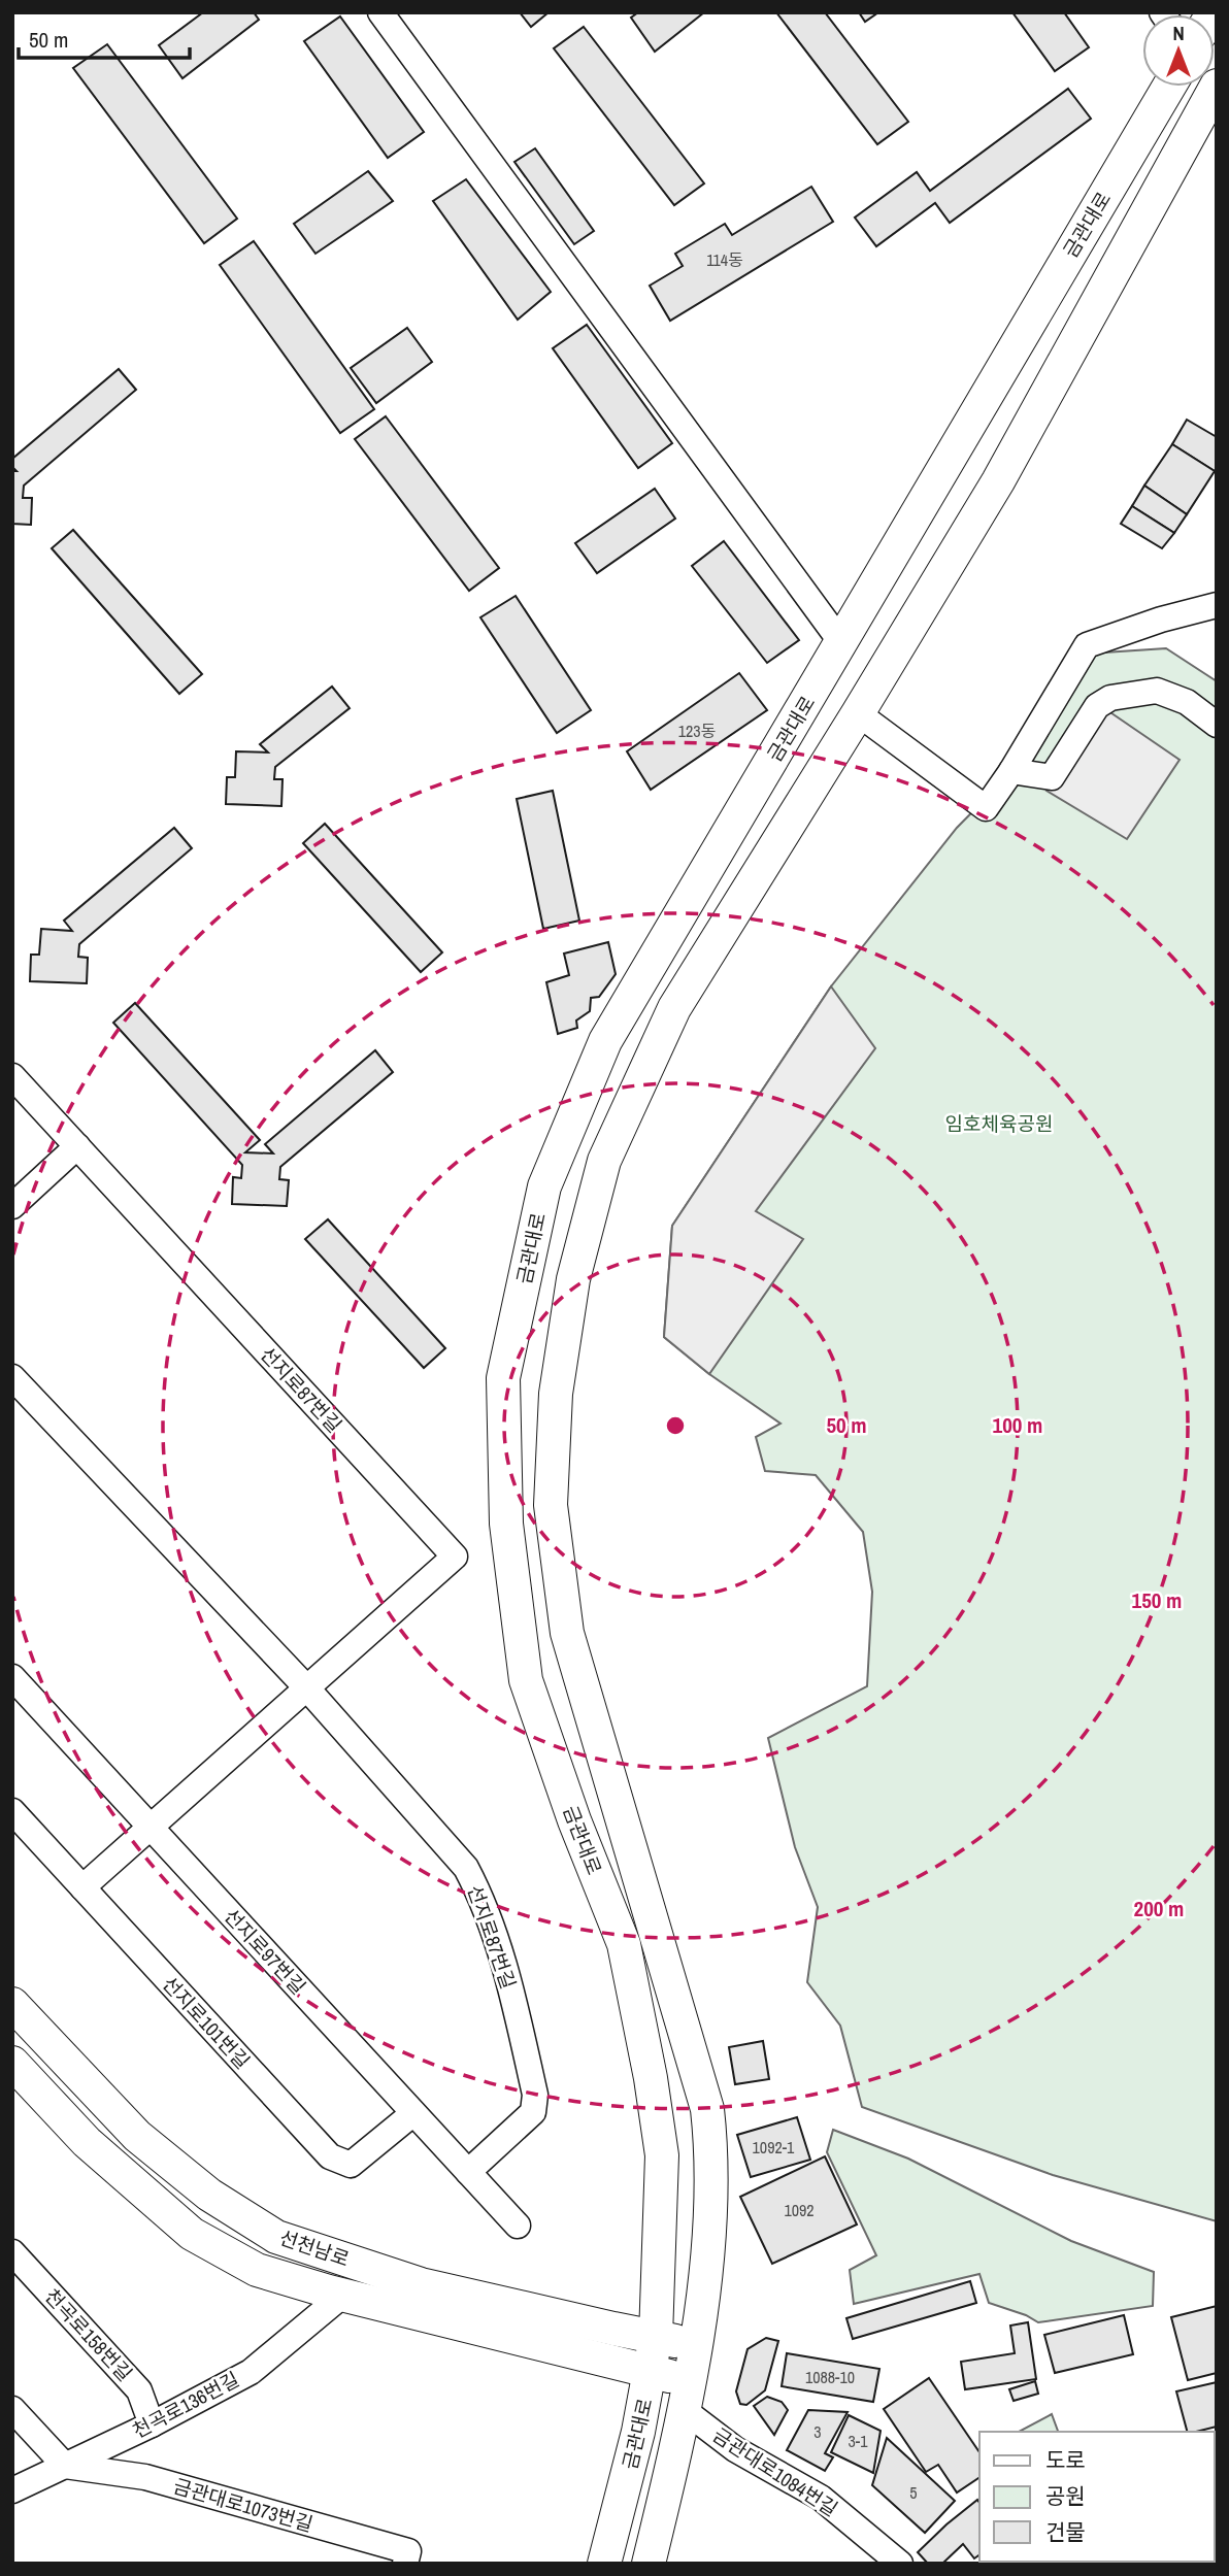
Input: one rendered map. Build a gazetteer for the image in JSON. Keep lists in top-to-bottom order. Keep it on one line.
{"streets":{"main road":["금관대로","선천남로"],"street":["선지로87번길","선지로97번길","선지로101번길","천곡로158번길","천곡로136번길","금관대로1084번길","금관대로1073번길"]},"crossings":[["금관대로","선천남로"],["금관대로","금관대로1084번길"],["선지로87번길","선지로97번길"],["선지로87번길","선지로101번길"],["선지로97번길","선지로101번길"],["선천남로","천곡로136번길"],["선천남로","금관대로1084번길"],["천곡로158번길","천곡로136번길"],["천곡로136번길","금관대로1073번길"]],"parks":["임호체육공원"],"house_numbers":["114동","123동","1092-1","1092","1088-10","3","3-1","5"],"legend":["도로","공원","건물"],"scale_bar":"50 m","north":"top","rings":["50 m","100 m","150 m","200 m"]}
